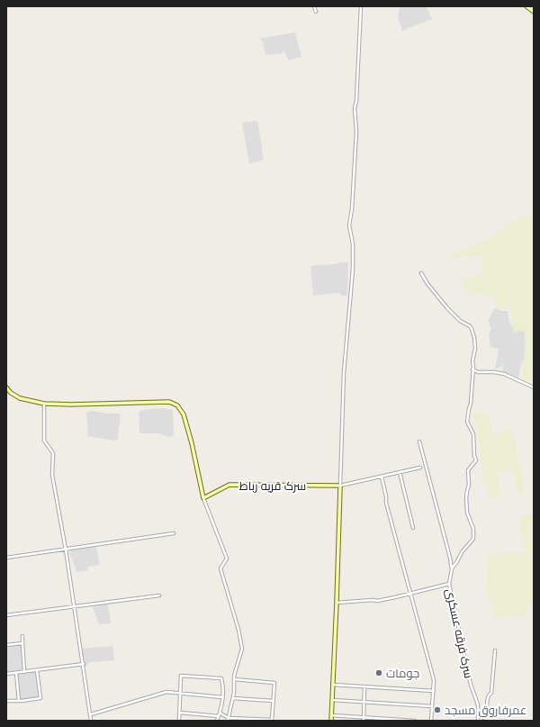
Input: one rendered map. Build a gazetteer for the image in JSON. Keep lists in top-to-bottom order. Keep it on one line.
{"streets":{"street":["سرک قریه رباط","سرک فرقه عسکری"]},"places":["جومات","عمرفاروق مسجد"]}
